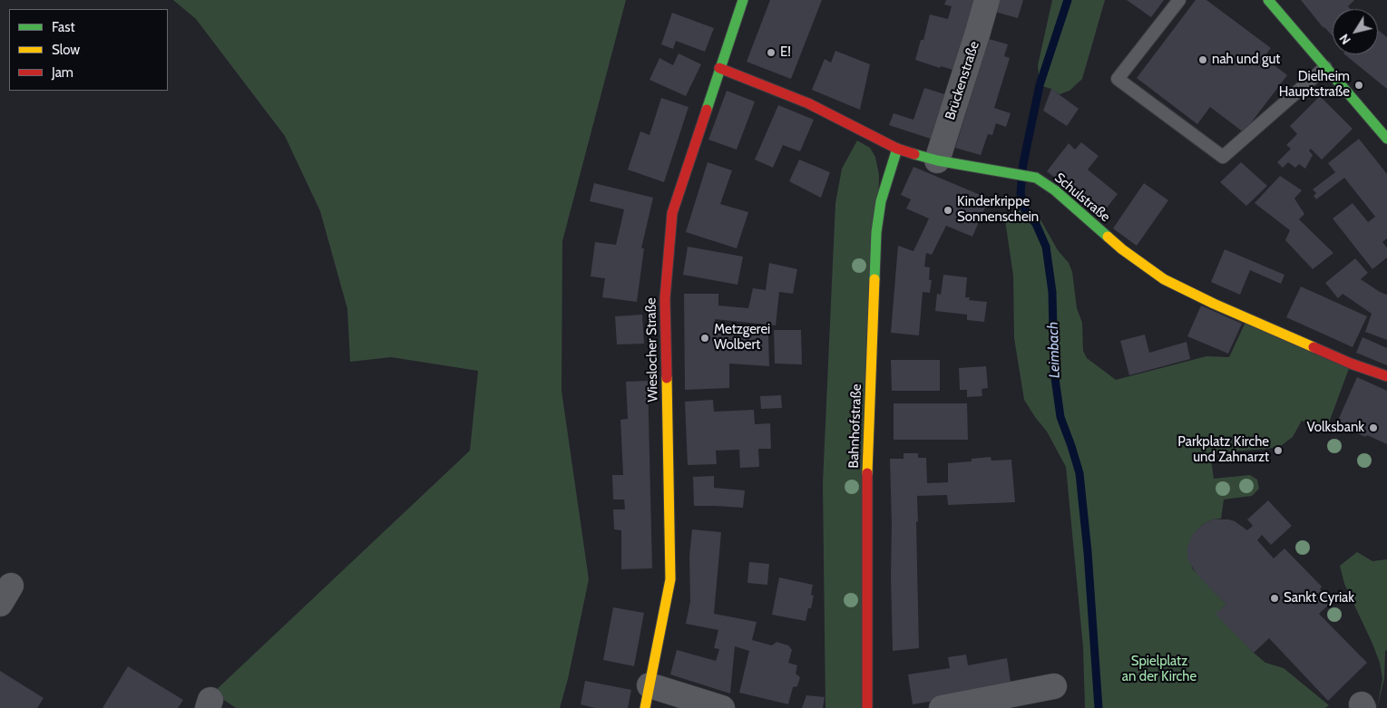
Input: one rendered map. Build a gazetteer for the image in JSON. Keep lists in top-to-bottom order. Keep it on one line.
{"streets":{"street":["Brückenstraße","Schulstraße","Wieslocher Straße","Bahnhofstraße"]},"crossings":[["Brückenstraße","Schulstraße"],["Schulstraße","Wieslocher Straße"],["Schulstraße","Bahnhofstraße"]],"water":["Leimbach"],"parks":["Spielplatz an der Kirche"],"places":["E!","nah und gut","Dielheim Hauptstraße","Kinderkrippe Sonnenschein","Metzgerei Wolbert","Volksbank","Parkplatz Kirche und Zahnarzt","Sankt Cyriak"],"legend":["Fast","Slow","Jam"],"north":"bottom left"}
